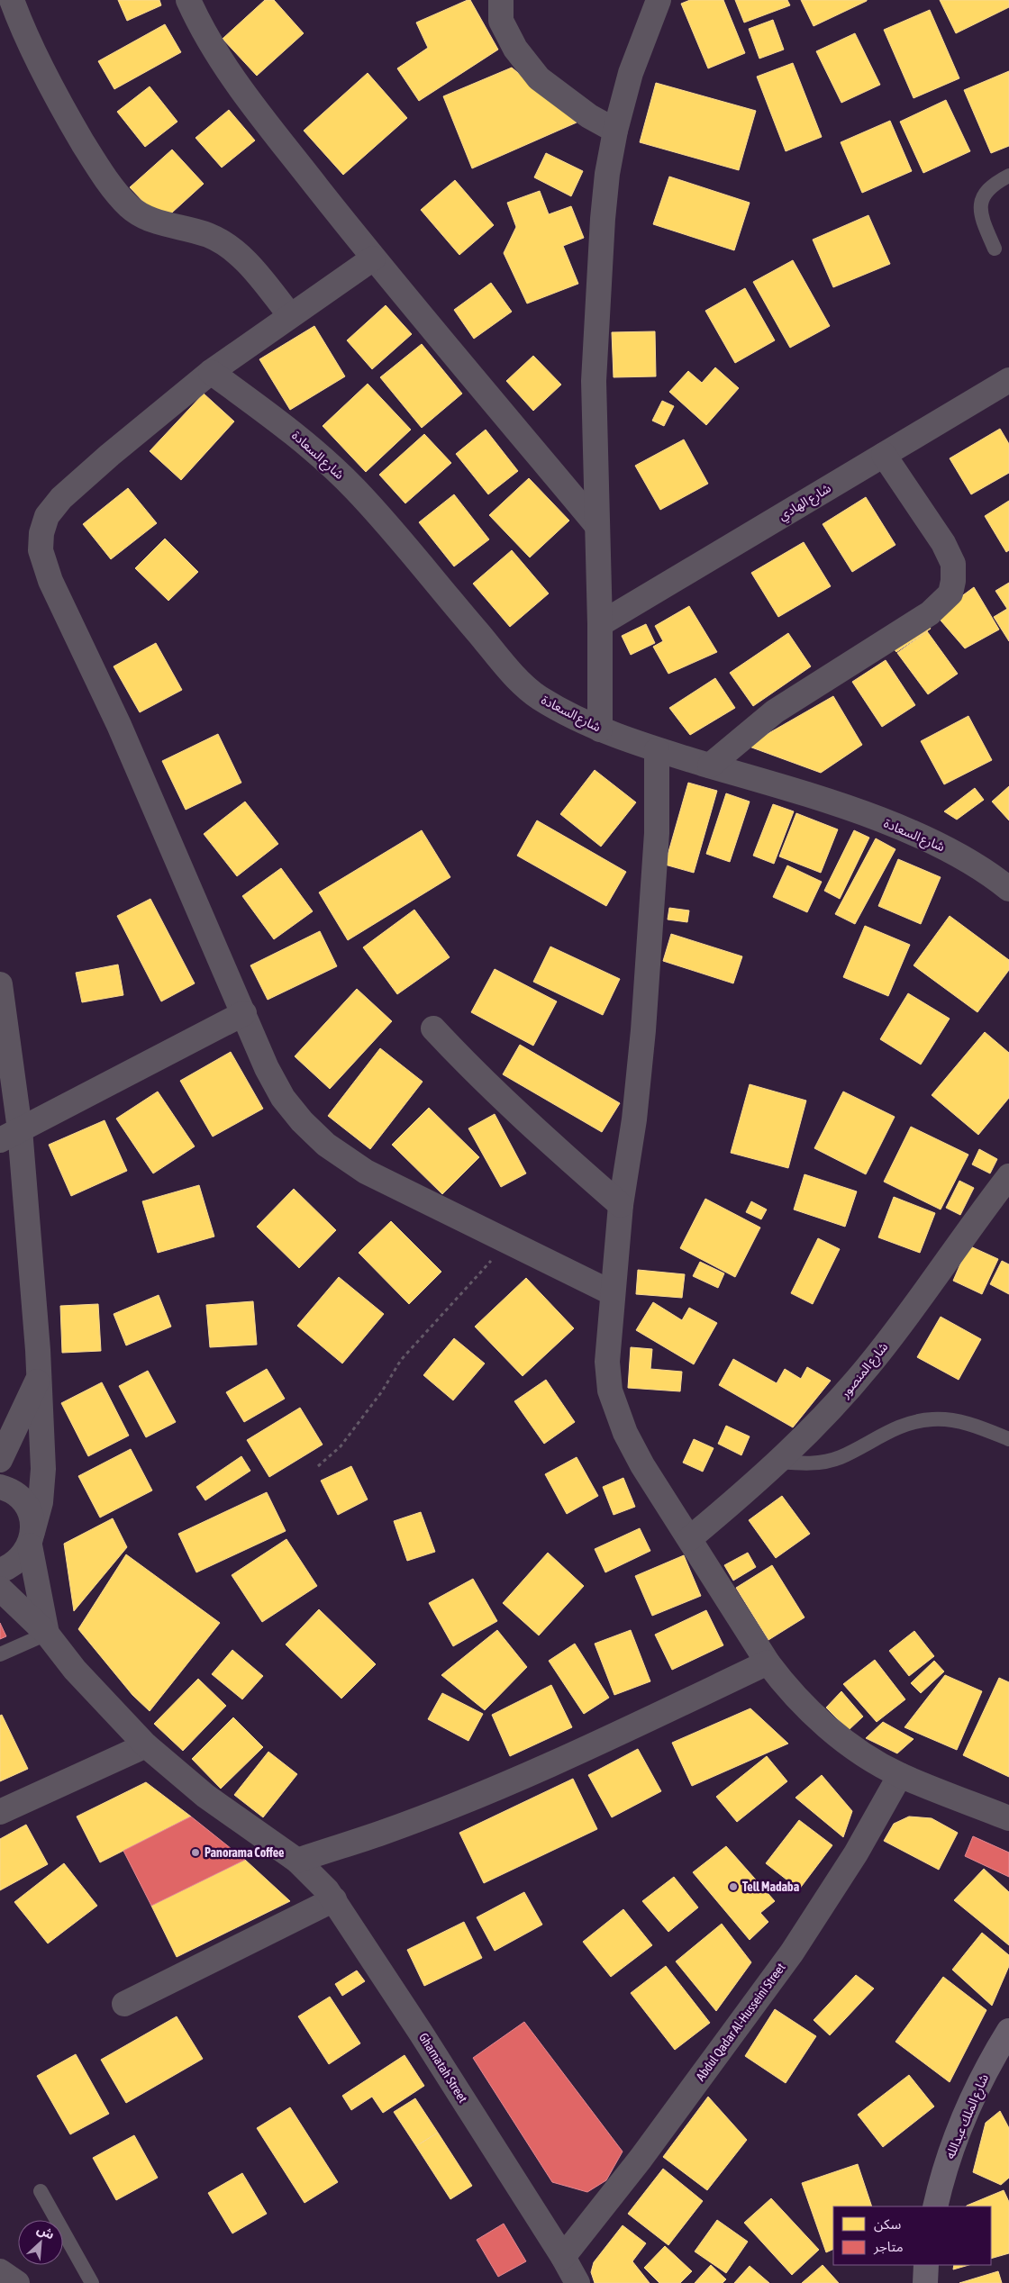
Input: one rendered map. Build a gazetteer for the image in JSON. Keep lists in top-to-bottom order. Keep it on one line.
{"streets":{"main road":["شارع الملك عبدالله"],"street":["شارع السعادة","شارع الهادي","شارع المنصور","Abdul Qadar Al-Husseini Street","Gharnatah Street"]},"crossings":[["Abdul Qadar Al-Husseini Street","Gharnatah Street"]],"places":["Panorama Coffee","Tell Madaba"],"legend":["سكن","متاجر"],"north":"top right"}
